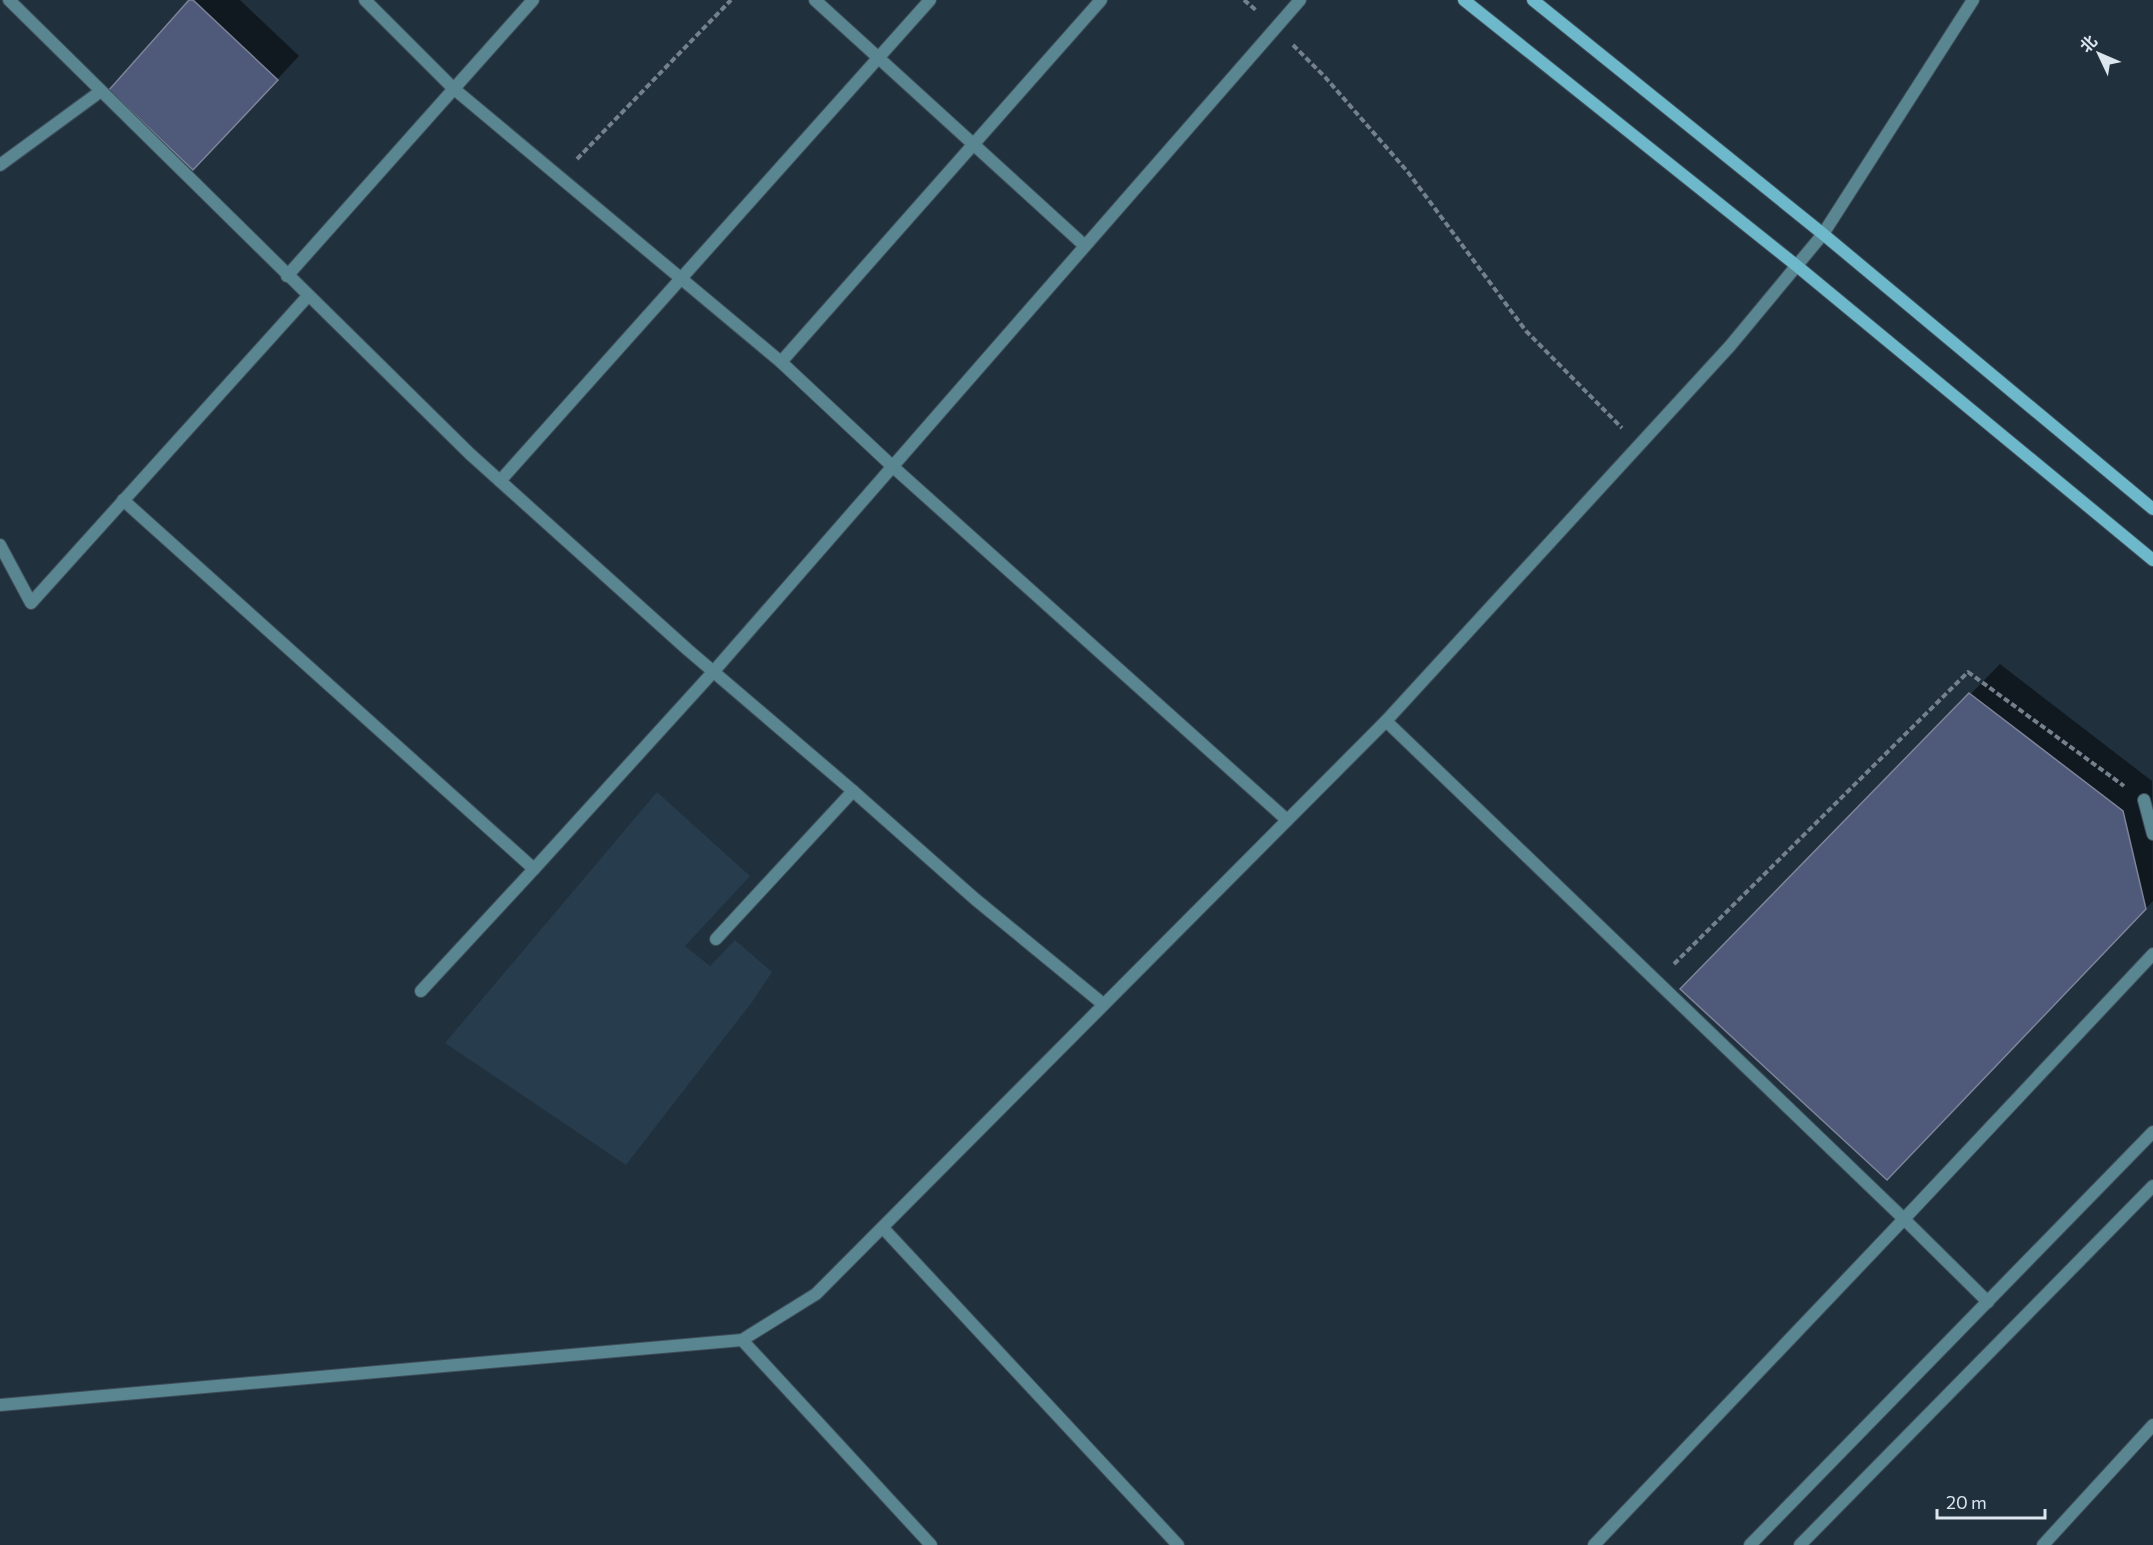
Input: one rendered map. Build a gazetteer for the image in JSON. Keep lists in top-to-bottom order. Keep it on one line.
{"scale_bar":"20 m","north":"top left"}
